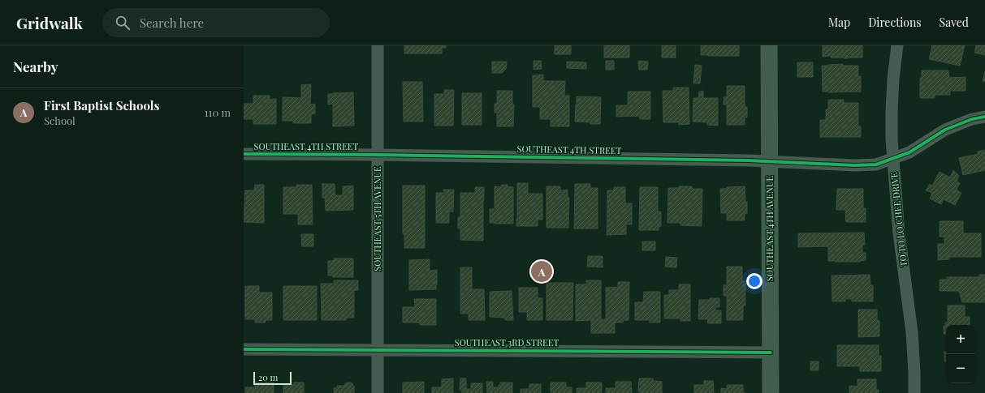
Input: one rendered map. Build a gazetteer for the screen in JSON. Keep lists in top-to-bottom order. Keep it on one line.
{"streets":{"main road":["SOUTHEAST 4TH AVENUE"],"street":["SOUTHEAST 4TH STREET","SOUTHEAST 5TH AVENUE","TO TO LO CHEE DRIVE","SOUTHEAST 3RD STREET"]},"crossings":[["SOUTHEAST 4TH STREET","SOUTHEAST 5TH AVENUE"],["SOUTHEAST 4TH STREET","TO TO LO CHEE DRIVE"],["SOUTHEAST 4TH STREET","SOUTHEAST 4TH AVENUE"],["SOUTHEAST 5TH AVENUE","SOUTHEAST 3RD STREET"],["SOUTHEAST 4TH AVENUE","SOUTHEAST 3RD STREET"]],"scale_bar":"20 m","page":{"header":"Gridwalk","search":"Search here","nav":["Map","Directions","Saved"],"heading":"Nearby","list":[{"mark":"A","name":"First Baptist Schools","note":"School","value":"110 m"}],"pins":"A","map_buttons":["+","−"],"scale":"20 m"}}
